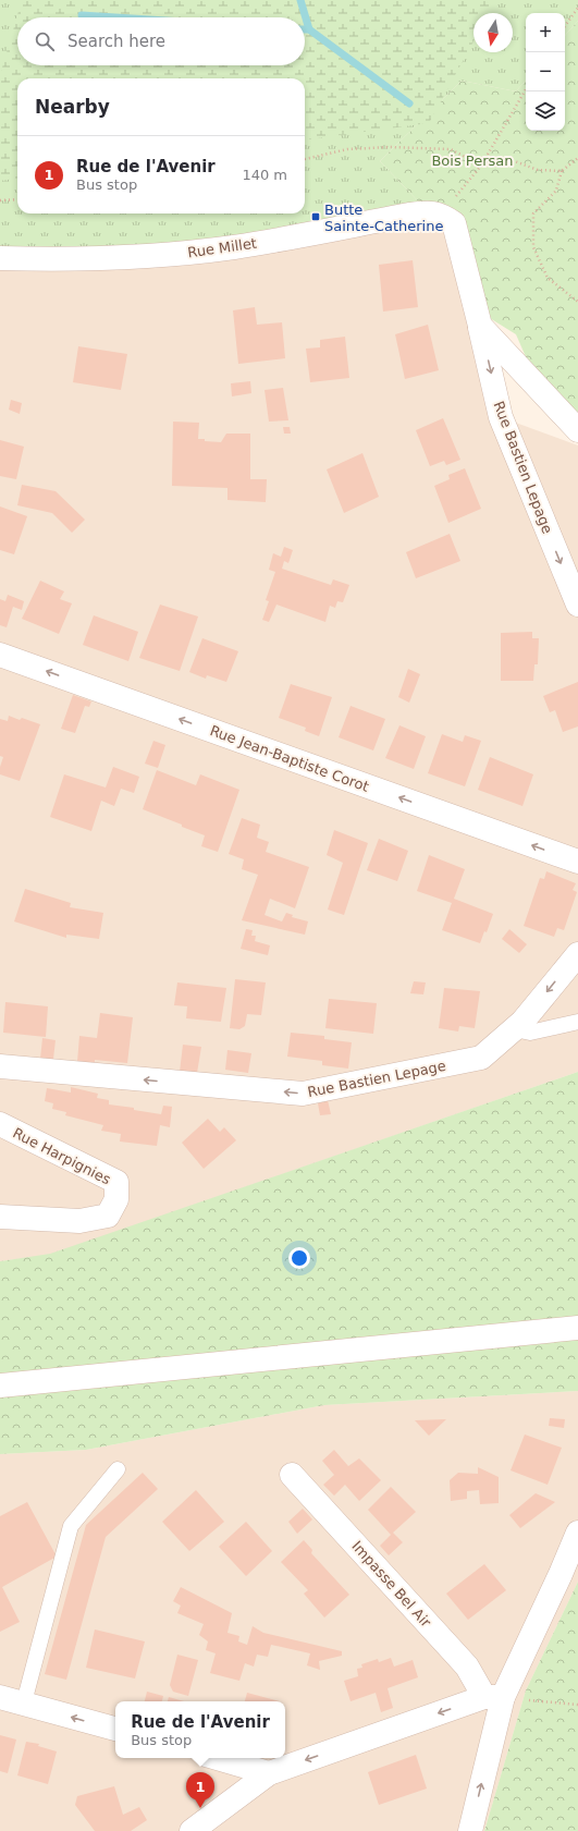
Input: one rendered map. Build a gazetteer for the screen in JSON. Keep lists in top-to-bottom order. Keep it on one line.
{"streets":{"street":["Rue Millet","Rue Bastien Lepage","Rue Jean-Baptiste Corot","Rue Harpignies","Impasse Bel Air"]},"crossings":[["Rue Millet","Rue Bastien Lepage"]],"one_way":["Rue Jean-Baptiste Corot"],"parks":["Bois Persan"],"places":{"transit":["Butte Sainte-Catherine"]},"north":"bottom","page":{"map_buttons":["+","−"],"search":"Search here","heading":"Nearby","list":[{"mark":"1","name":"Rue de l'Avenir","note":"Bus stop","value":"140 m"}],"popup":["Rue de l'Avenir","Bus stop"],"pins":"1"}}
